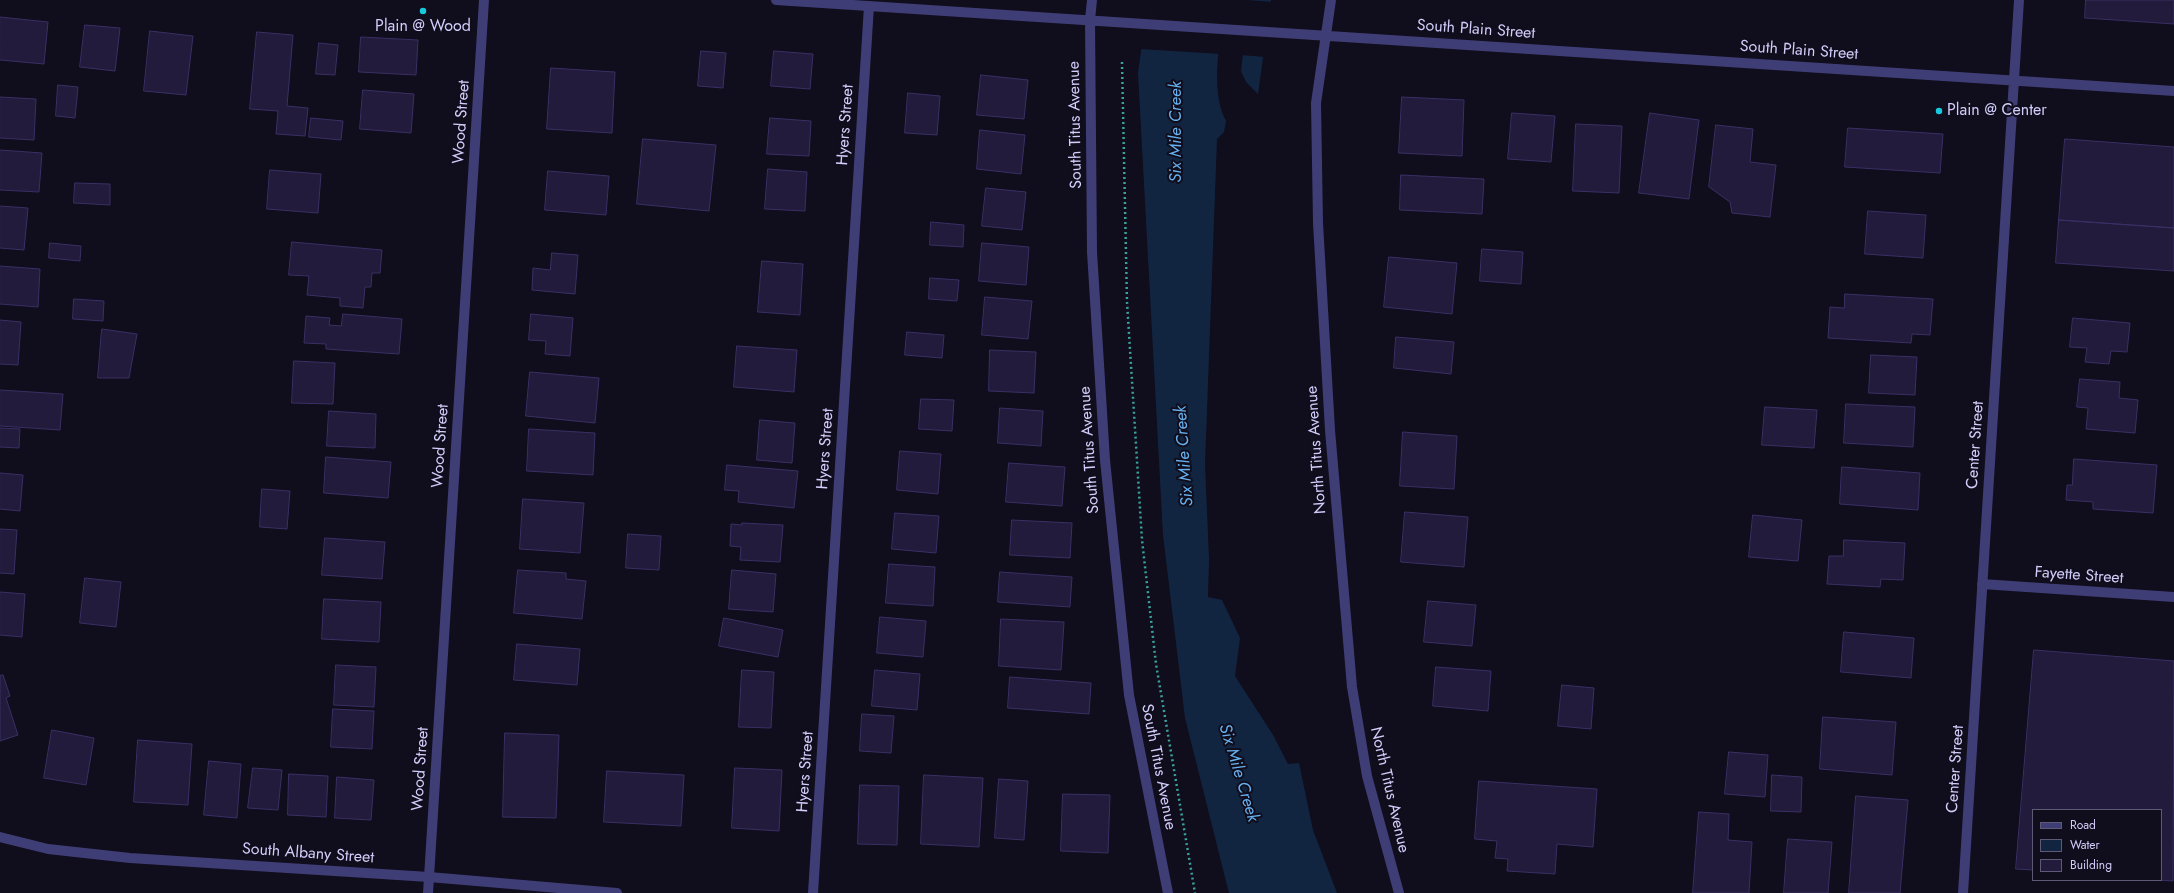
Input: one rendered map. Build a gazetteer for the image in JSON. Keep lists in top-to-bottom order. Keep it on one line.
{"streets":{"street":["South Plain Street","Wood Street","Hyers Street","South Titus Avenue","Center Street","North Titus Avenue","Fayette Street","South Albany Street"]},"crossings":[["South Plain Street","Hyers Street"],["South Plain Street","South Titus Avenue"],["South Plain Street","Center Street"],["South Plain Street","North Titus Avenue"],["Wood Street","South Albany Street"],["Center Street","Fayette Street"]],"water":["Six Mile Creek"],"places":["Plain @ Wood","Plain @ Center"],"legend":["Road","Water","Building"]}
